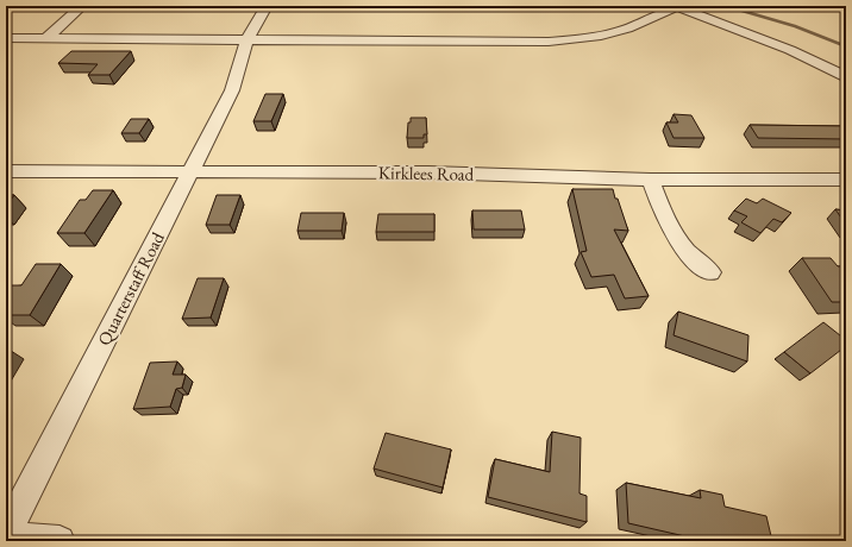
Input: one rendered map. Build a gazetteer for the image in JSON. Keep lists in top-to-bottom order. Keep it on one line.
{"streets":{"street":["Kirklees Road","Quarterstaff Road"]},"crossings":[["Kirklees Road","Quarterstaff Road"]]}
